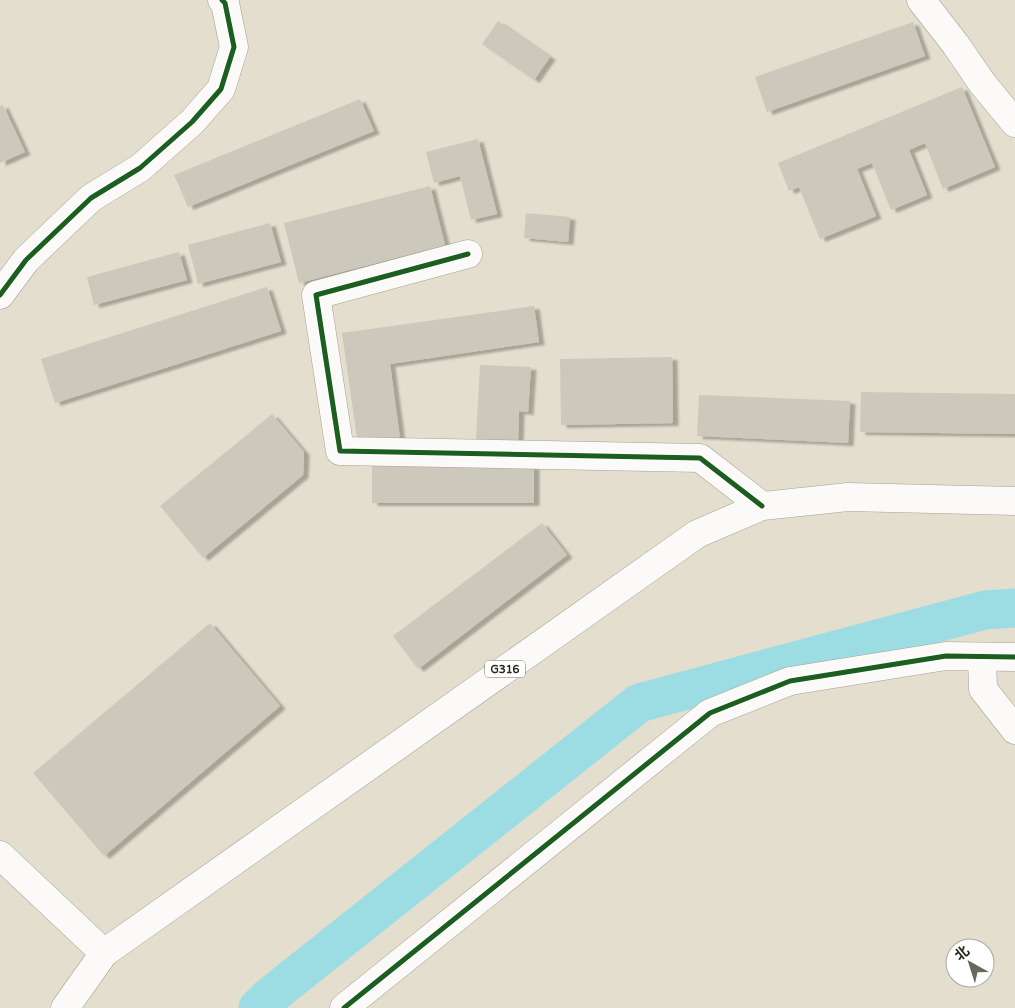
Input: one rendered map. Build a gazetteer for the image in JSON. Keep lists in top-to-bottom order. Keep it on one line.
{"streets":{"main road":["G316"]},"north":"top left"}
